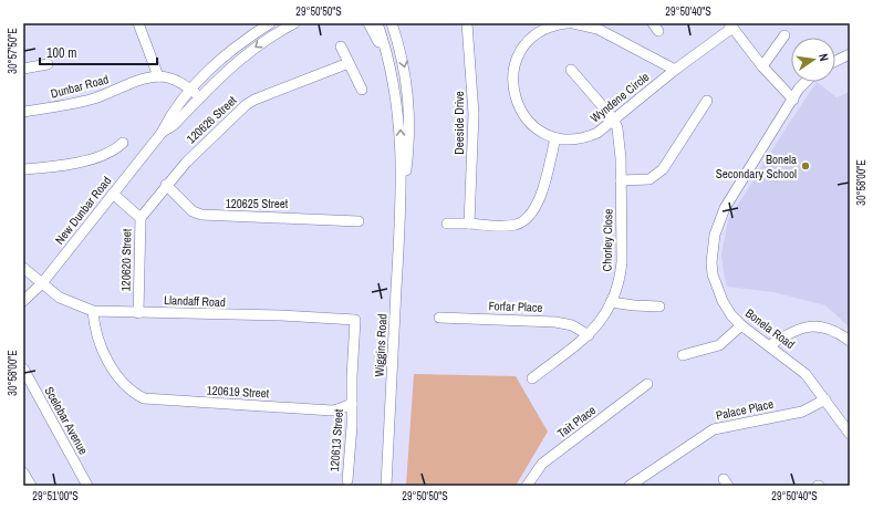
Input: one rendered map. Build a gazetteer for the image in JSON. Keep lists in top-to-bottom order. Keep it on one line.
{"streets":{"street":["Dunbar Road","Wyndene Circle","120626 Street","Deeside Drive","120625 Street","New Dunbar Road","Chorley Close","120620 Street","Llandaff Road","Forfar Place","Bonela Road","Wiggins Road","120619 Street","Palace Place","Scelobar Avenue","Tait Place","120613 Street"]},"crossings":[["Wyndene Circle","Chorley Close"],["120626 Street","120625 Street"],["120626 Street","120620 Street"],["New Dunbar Road","120620 Street"],["New Dunbar Road","Llandaff Road"],["Chorley Close","Forfar Place"],["120620 Street","Llandaff Road"],["Llandaff Road","120619 Street"],["Llandaff Road","120613 Street"],["Bonela Road","Palace Place"],["120619 Street","120613 Street"]],"places":["Bonela Secondary School"],"scale_bar":"100 m","north":"right","coordinates":["29°50'50\"S","29°50'40\"S","30°57'50\"E","30°58'00\"E","29°51'00\"S"]}
